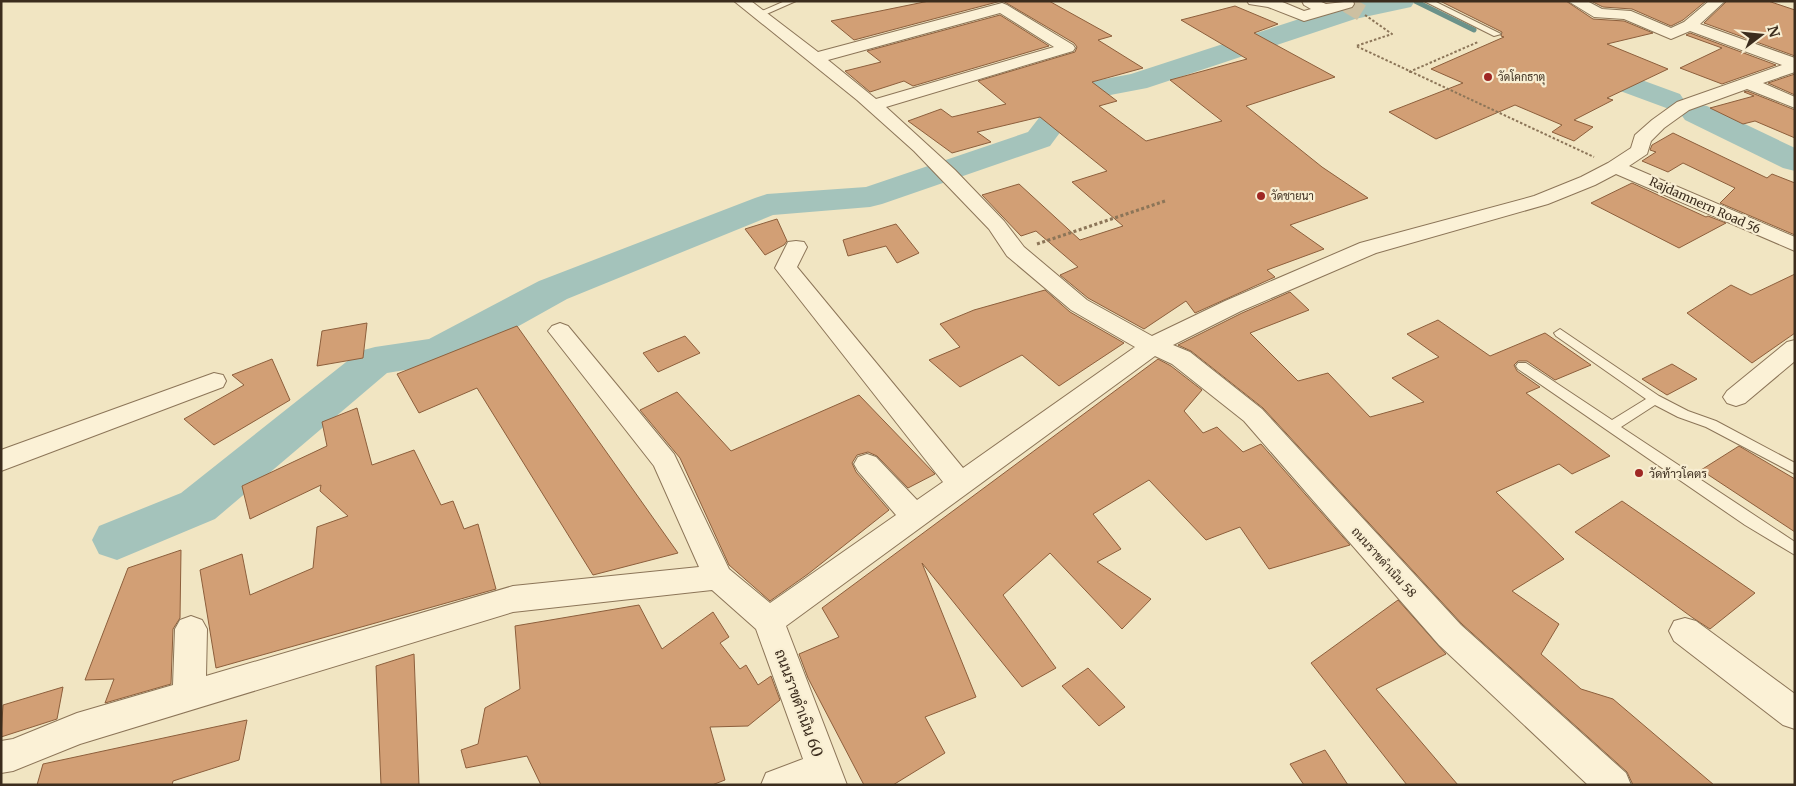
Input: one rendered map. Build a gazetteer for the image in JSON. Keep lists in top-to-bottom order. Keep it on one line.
{"streets":{"street":["Rajdamnern Road 56","ถนนราขดำเนิน 58","ถนนราขดำเนิน 60"]},"places":["วัดโคกธาตุ","วัดชายนา","วัดท้าวโคตร"],"north":"right"}
